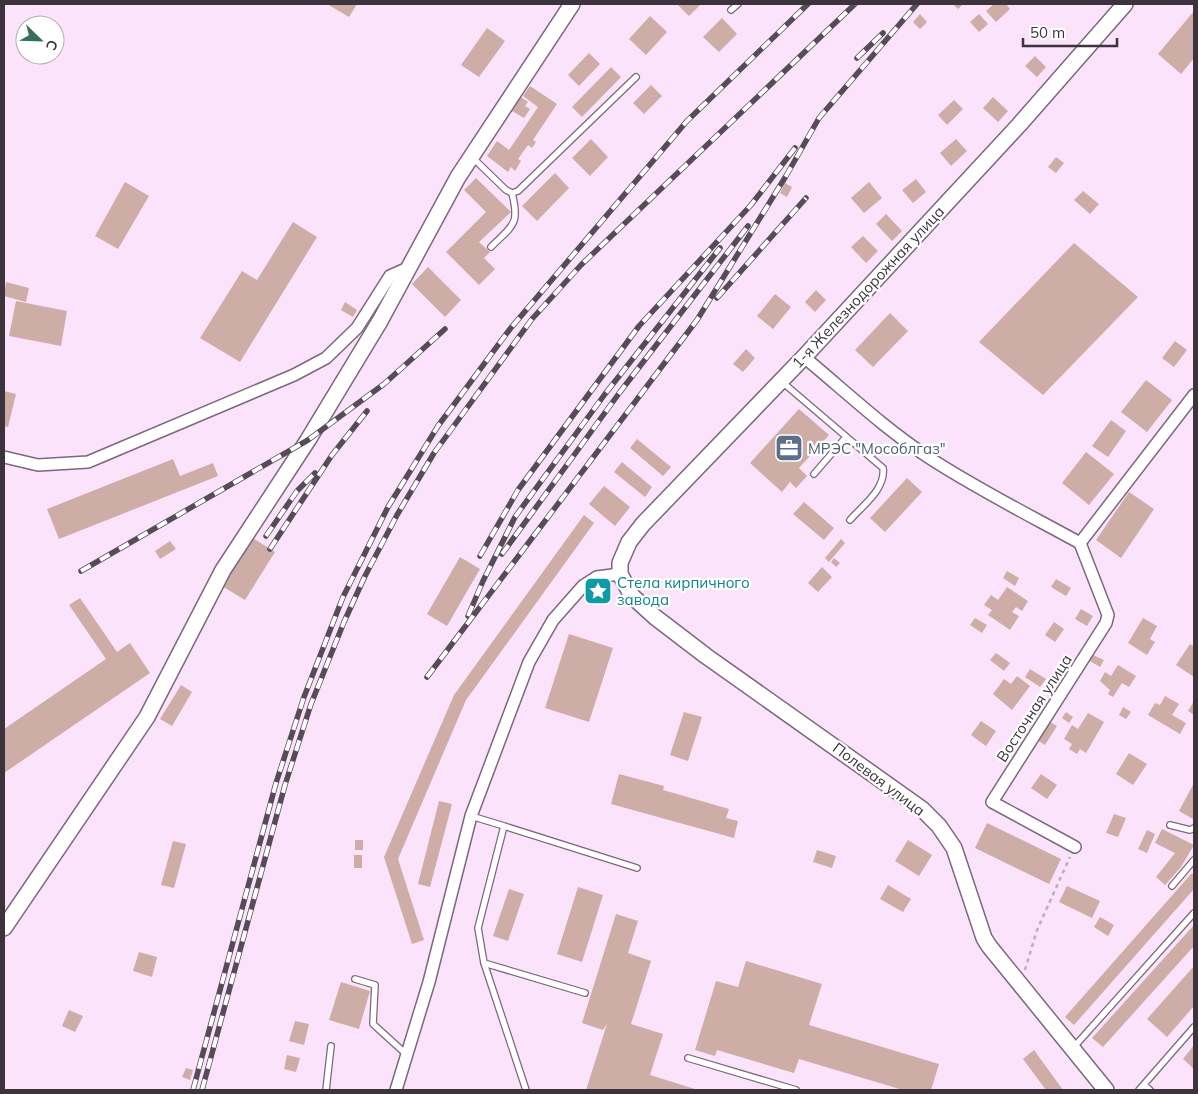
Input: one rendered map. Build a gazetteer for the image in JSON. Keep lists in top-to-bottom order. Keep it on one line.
{"streets":{"main road":["1-я Железнодорожная улица","Полевая улица"],"street":["Восточная улица"]},"crossings":[["1-я Железнодорожная улица","Полевая улица"]],"places":{"office":["МРЭС \"Мособлгаз\""],"place":["Стела кирпичного завода"]},"scale_bar":"50 m","north":"bottom right"}
